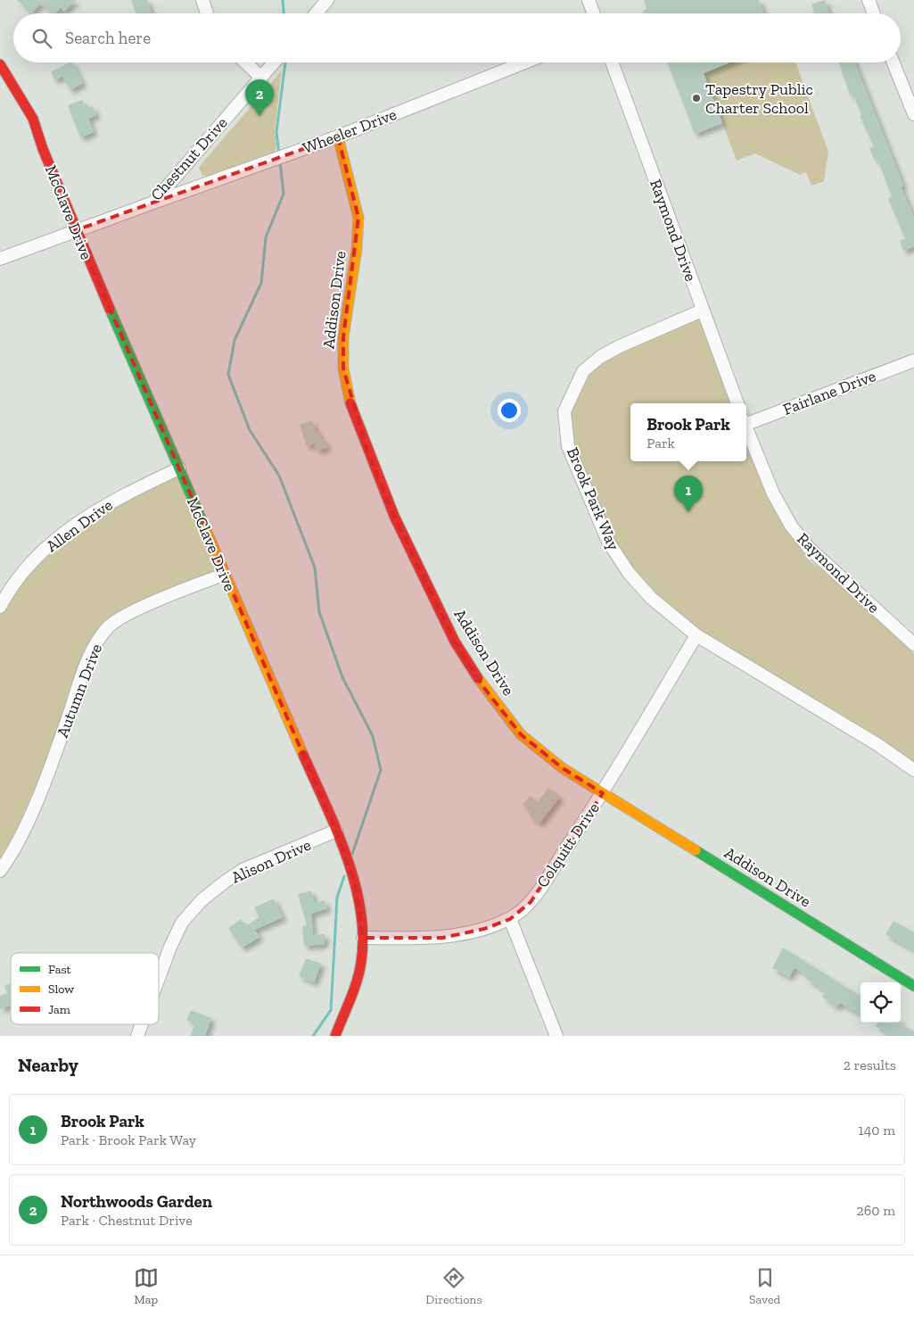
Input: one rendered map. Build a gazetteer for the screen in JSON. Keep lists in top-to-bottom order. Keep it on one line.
{"streets":{"street":["Wheeler Drive","Chestnut Drive","McClave Drive","Raymond Drive","Addison Drive","Fairlane Drive","Brook Park Way","Allen Drive","Autumn Drive","Colquitt Drive","Alison Drive"]},"crossings":[["Wheeler Drive","Chestnut Drive"],["Wheeler Drive","Addison Drive"],["Chestnut Drive","McClave Drive"],["McClave Drive","Allen Drive"],["McClave Drive","Autumn Drive"],["McClave Drive","Colquitt Drive"],["McClave Drive","Alison Drive"],["Raymond Drive","Brook Park Way"],["Addison Drive","Colquitt Drive"],["Brook Park Way","Colquitt Drive"]],"places":["Tapestry Public Charter School"],"legend":["Fast","Slow","Jam"],"page":{"search":"Search here","pins":["2","1"],"popup":["Brook Park","Park"],"heading":["Nearby","2 results"],"list":[{"mark":"1","name":"Brook Park","note":"Park · Brook Park Way","value":"140 m"},{"mark":"2","name":"Northwoods Garden","note":"Park · Chestnut Drive","value":"260 m"}],"nav":["Map","Directions","Saved"]}}
